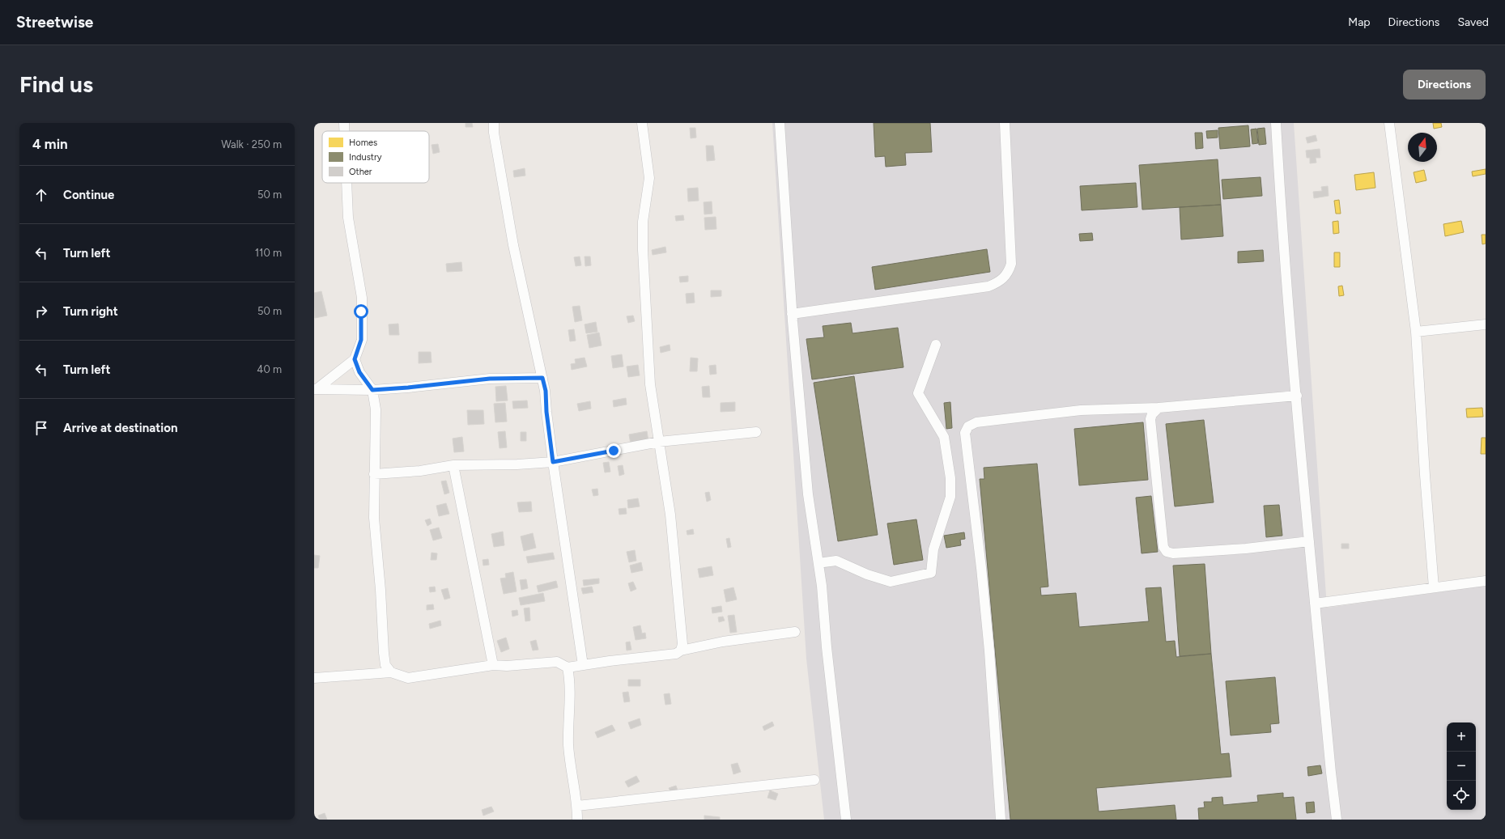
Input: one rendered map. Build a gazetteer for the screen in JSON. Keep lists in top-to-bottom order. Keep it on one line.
{"legend":["Homes","Industry","Other"],"north":"top","page":{"header":"Streetwise","nav":["Map","Directions","Saved"],"buttons":"Directions","title":"Find us","heading":["4 min","Walk · 250 m"],"list":[["Continue","50 m"],["Turn left","110 m"],["Turn right","50 m"],["Turn left","40 m"],"Arrive at destination"],"map_buttons":["+","−"]}}
